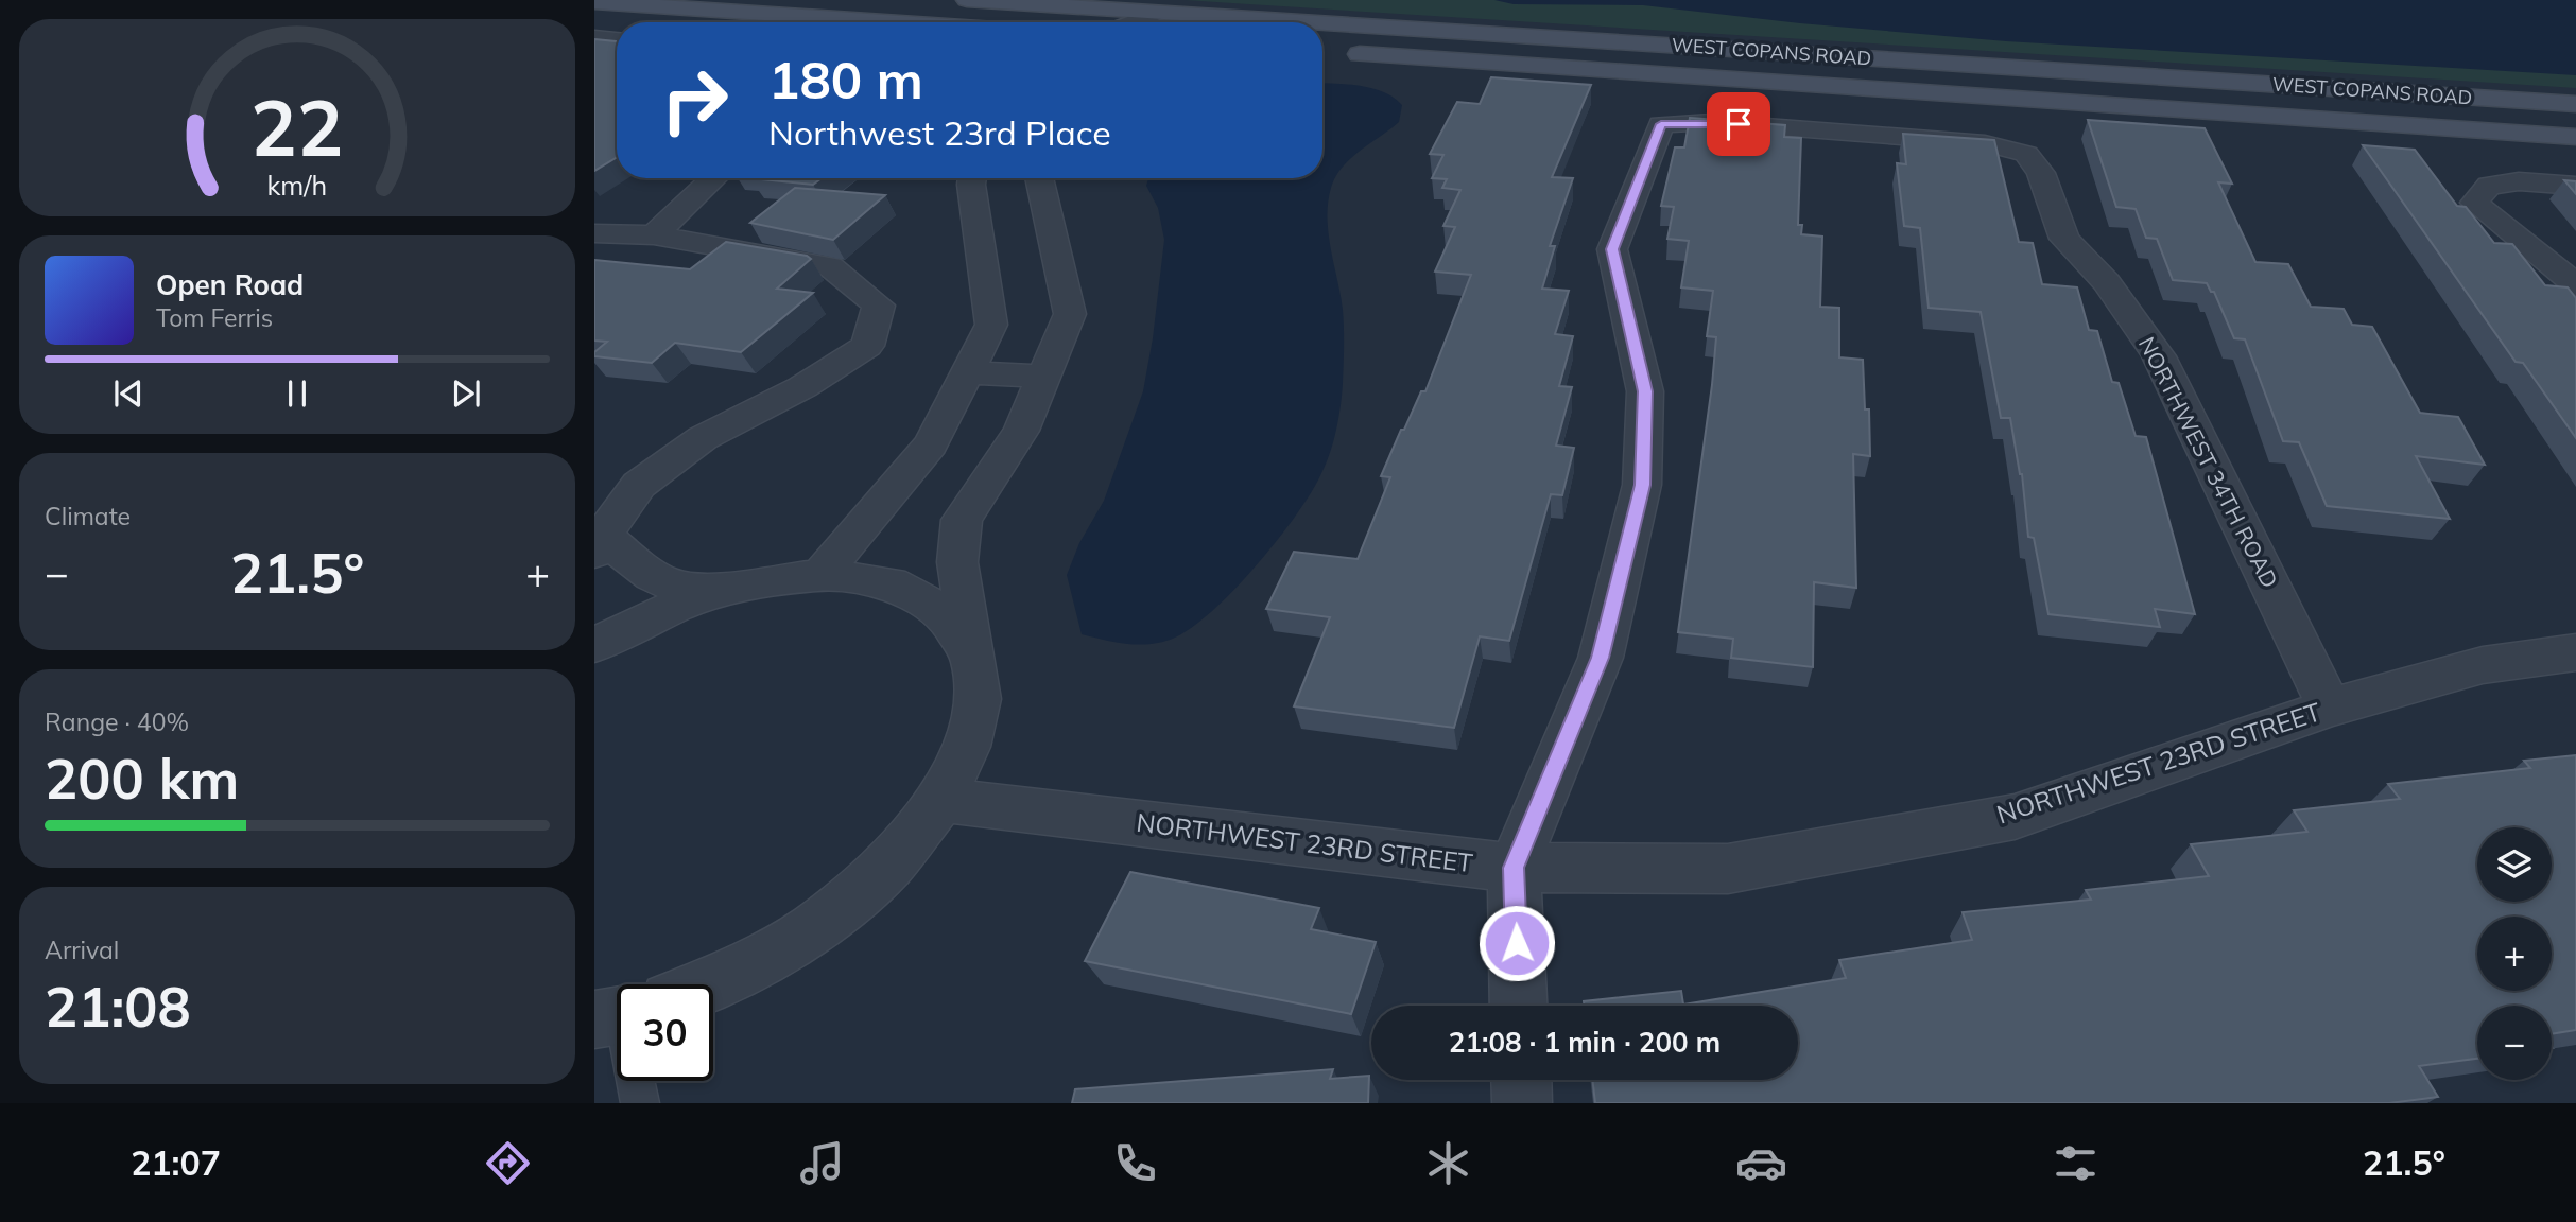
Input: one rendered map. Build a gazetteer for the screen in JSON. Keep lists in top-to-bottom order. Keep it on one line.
{"streets":{"main road":["WEST COPANS ROAD"],"street":["NORTHWEST 34TH ROAD","NORTHWEST 23RD STREET"]},"crossings":[["NORTHWEST 34TH ROAD","NORTHWEST 23RD STREET"]],"page":{"turn":["180 m","Northwest 23rd Place"],"song":["Open Road","Tom Ferris"],"tile":["Climate",["Range · 40%","200 km"],["Arrival","21:08"]],"heat":["−","21.5°","+"],"map_buttons":["+","−"],"limit":"30","trip":"21:08 · 1 min · 200 m","tabs":["21:07","21.5°"],"gauge":["22","km/h"]}}
